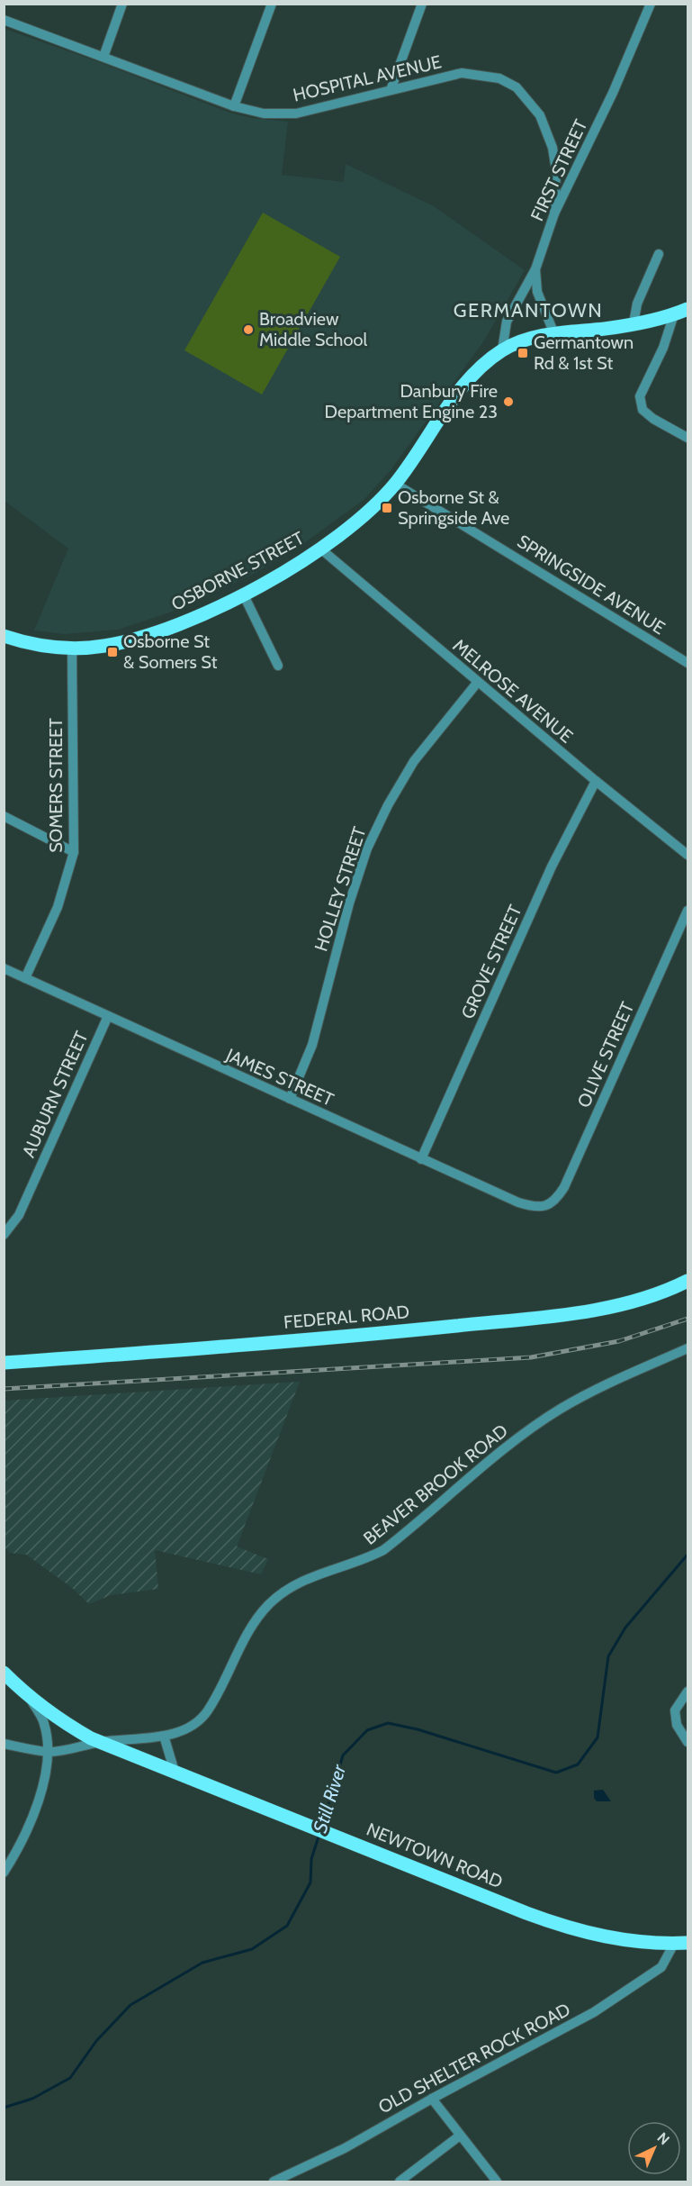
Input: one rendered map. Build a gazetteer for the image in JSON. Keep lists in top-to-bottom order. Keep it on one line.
{"streets":{"main road":["OSBORNE STREET","FEDERAL ROAD","NEWTOWN ROAD"],"street":["HOSPITAL AVENUE","FIRST STREET","SPRINGSIDE AVENUE","MELROSE AVENUE","SOMERS STREET","HOLLEY STREET","GROVE STREET","OLIVE STREET","JAMES STREET","AUBURN STREET","BEAVER BROOK ROAD","OLD SHELTER ROCK ROAD"]},"crossings":[["HOSPITAL AVENUE","FIRST STREET"],["FIRST STREET","OSBORNE STREET"],["OSBORNE STREET","SPRINGSIDE AVENUE"],["OSBORNE STREET","MELROSE AVENUE"],["OSBORNE STREET","SOMERS STREET"],["MELROSE AVENUE","HOLLEY STREET"],["MELROSE AVENUE","GROVE STREET"],["SOMERS STREET","JAMES STREET"],["HOLLEY STREET","JAMES STREET"],["GROVE STREET","JAMES STREET"],["OLIVE STREET","JAMES STREET"],["JAMES STREET","AUBURN STREET"],["BEAVER BROOK ROAD","NEWTOWN ROAD"],["NEWTOWN ROAD","OLD SHELTER ROCK ROAD"]],"districts":["GERMANTOWN"],"water":["Still River"],"places":{"other":["Broadview Middle School","Danbury Fire Department Engine 23"],"transit":["Germantown Rd & 1st St","Osborne St & Springside Ave","Osborne St & Somers St"]},"north":"top right"}
